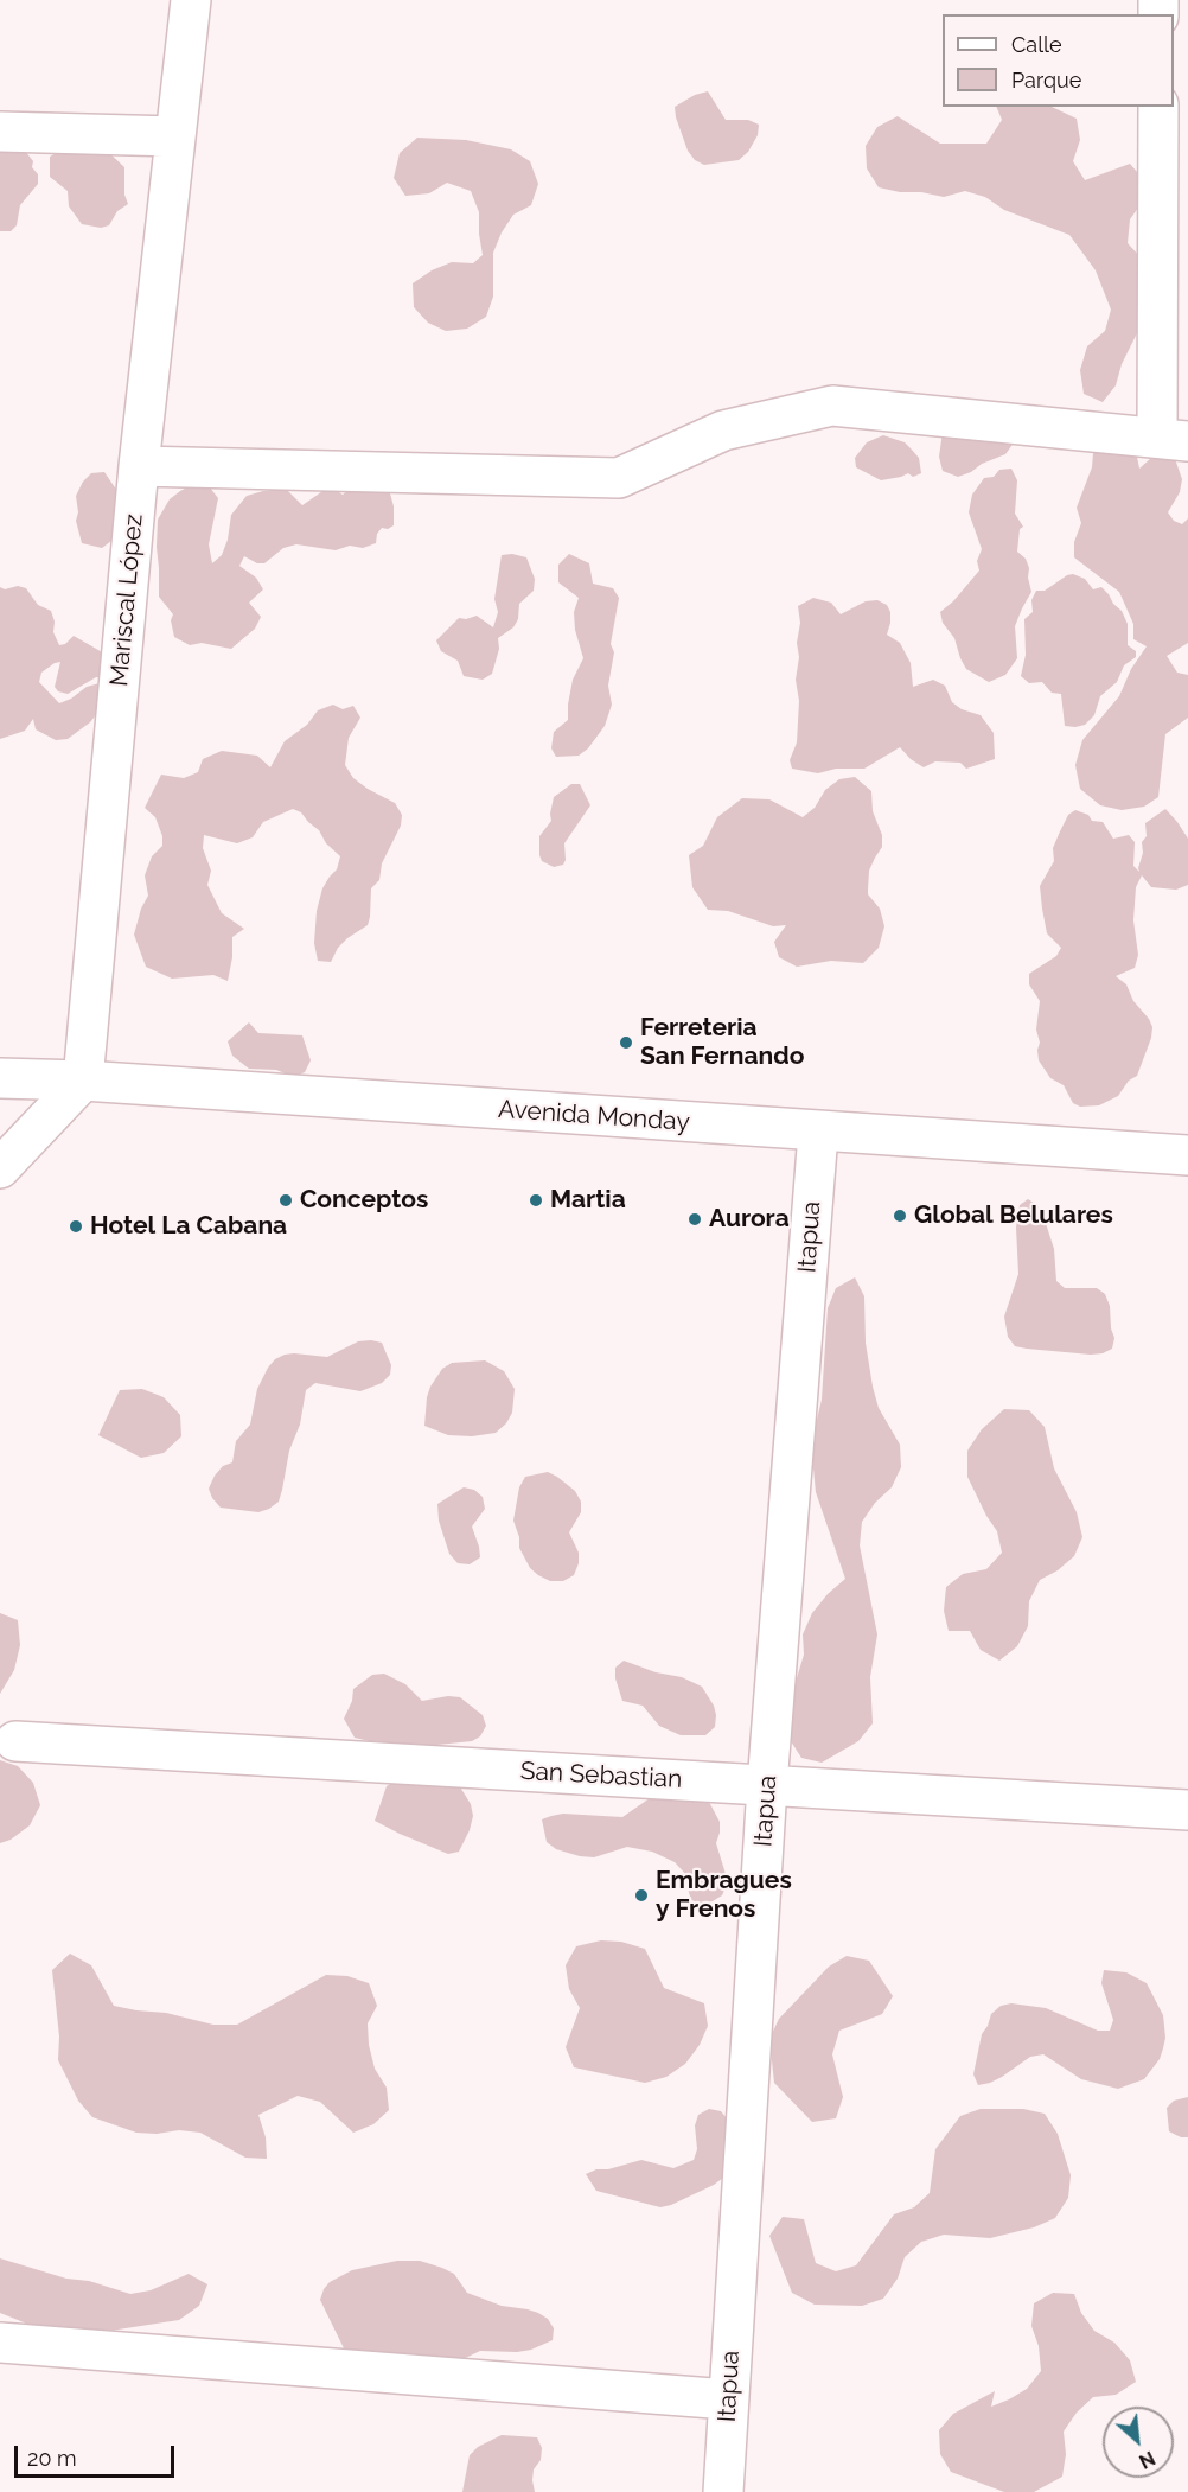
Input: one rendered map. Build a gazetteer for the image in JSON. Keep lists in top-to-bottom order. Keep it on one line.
{"streets":{"street":["Mariscal López","Avenida Monday","Itapua","San Sebastian"]},"crossings":[["Mariscal López","Avenida Monday"],["Avenida Monday","Itapua"],["Itapua","San Sebastian"]],"places":["Ferreteria San Fernando","Conceptos","Martia","Global Belulares","Aurora","Hotel La Cabana","Embragues y Frenos"],"legend":["Calle","Parque"],"scale_bar":"20 m","north":"bottom right"}
